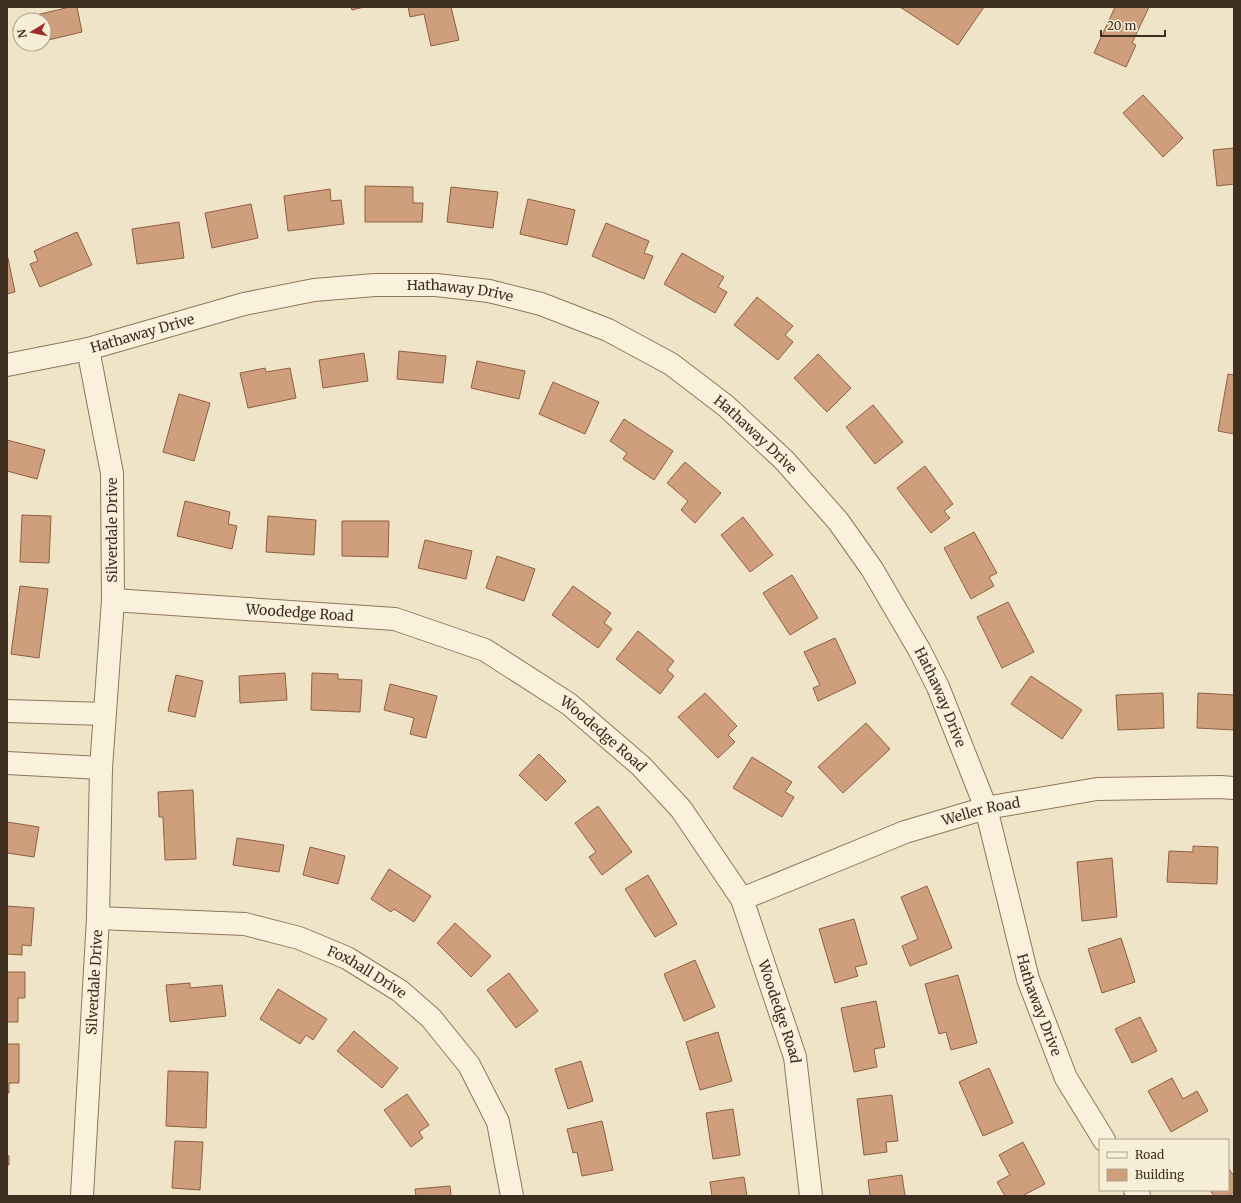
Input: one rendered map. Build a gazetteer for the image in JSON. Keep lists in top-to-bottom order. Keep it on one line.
{"streets":{"street":["Hathaway Drive","Silverdale Drive","Woodedge Road","Weller Road","Foxhall Drive"]},"crossings":[["Hathaway Drive","Silverdale Drive"],["Hathaway Drive","Weller Road"],["Silverdale Drive","Woodedge Road"],["Silverdale Drive","Foxhall Drive"],["Woodedge Road","Weller Road"]],"legend":["Road","Building"],"scale_bar":"20 m","north":"left"}
